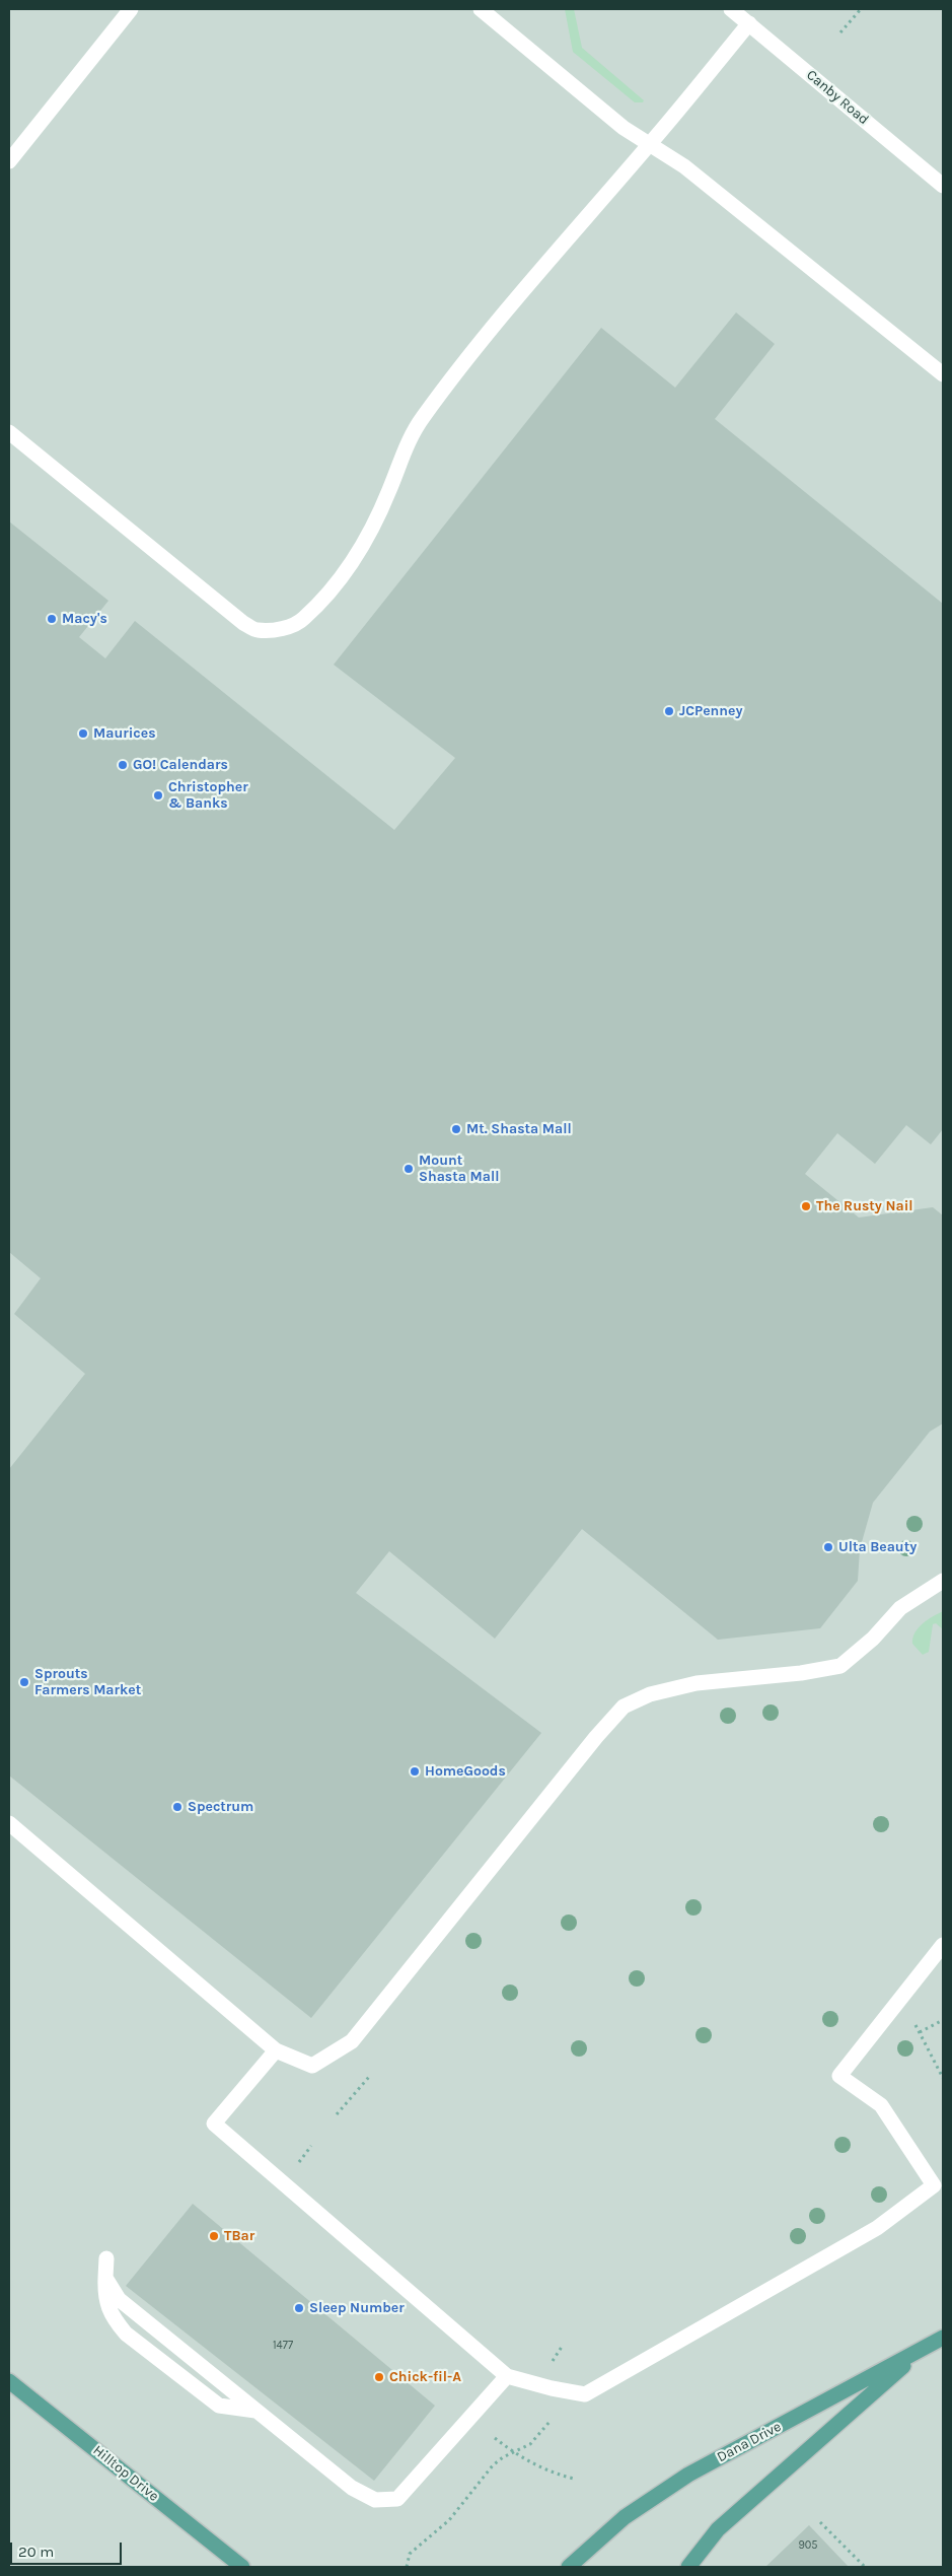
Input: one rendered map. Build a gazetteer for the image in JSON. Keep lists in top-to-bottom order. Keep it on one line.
{"streets":{"main road":["Dana Drive","Hilltop Drive"],"street":["Canby Road"]},"places":["Macy's","JCPenney","Maurices","GO! Calendars","Christopher & Banks","Mt. Shasta Mall","Mount Shasta Mall","The Rusty Nail","Ulta Beauty","Sprouts Farmers Market","HomeGoods","Spectrum","TBar","Sleep Number","Chick-fil-A"],"house_numbers":["1477","905"],"scale_bar":"20 m"}
